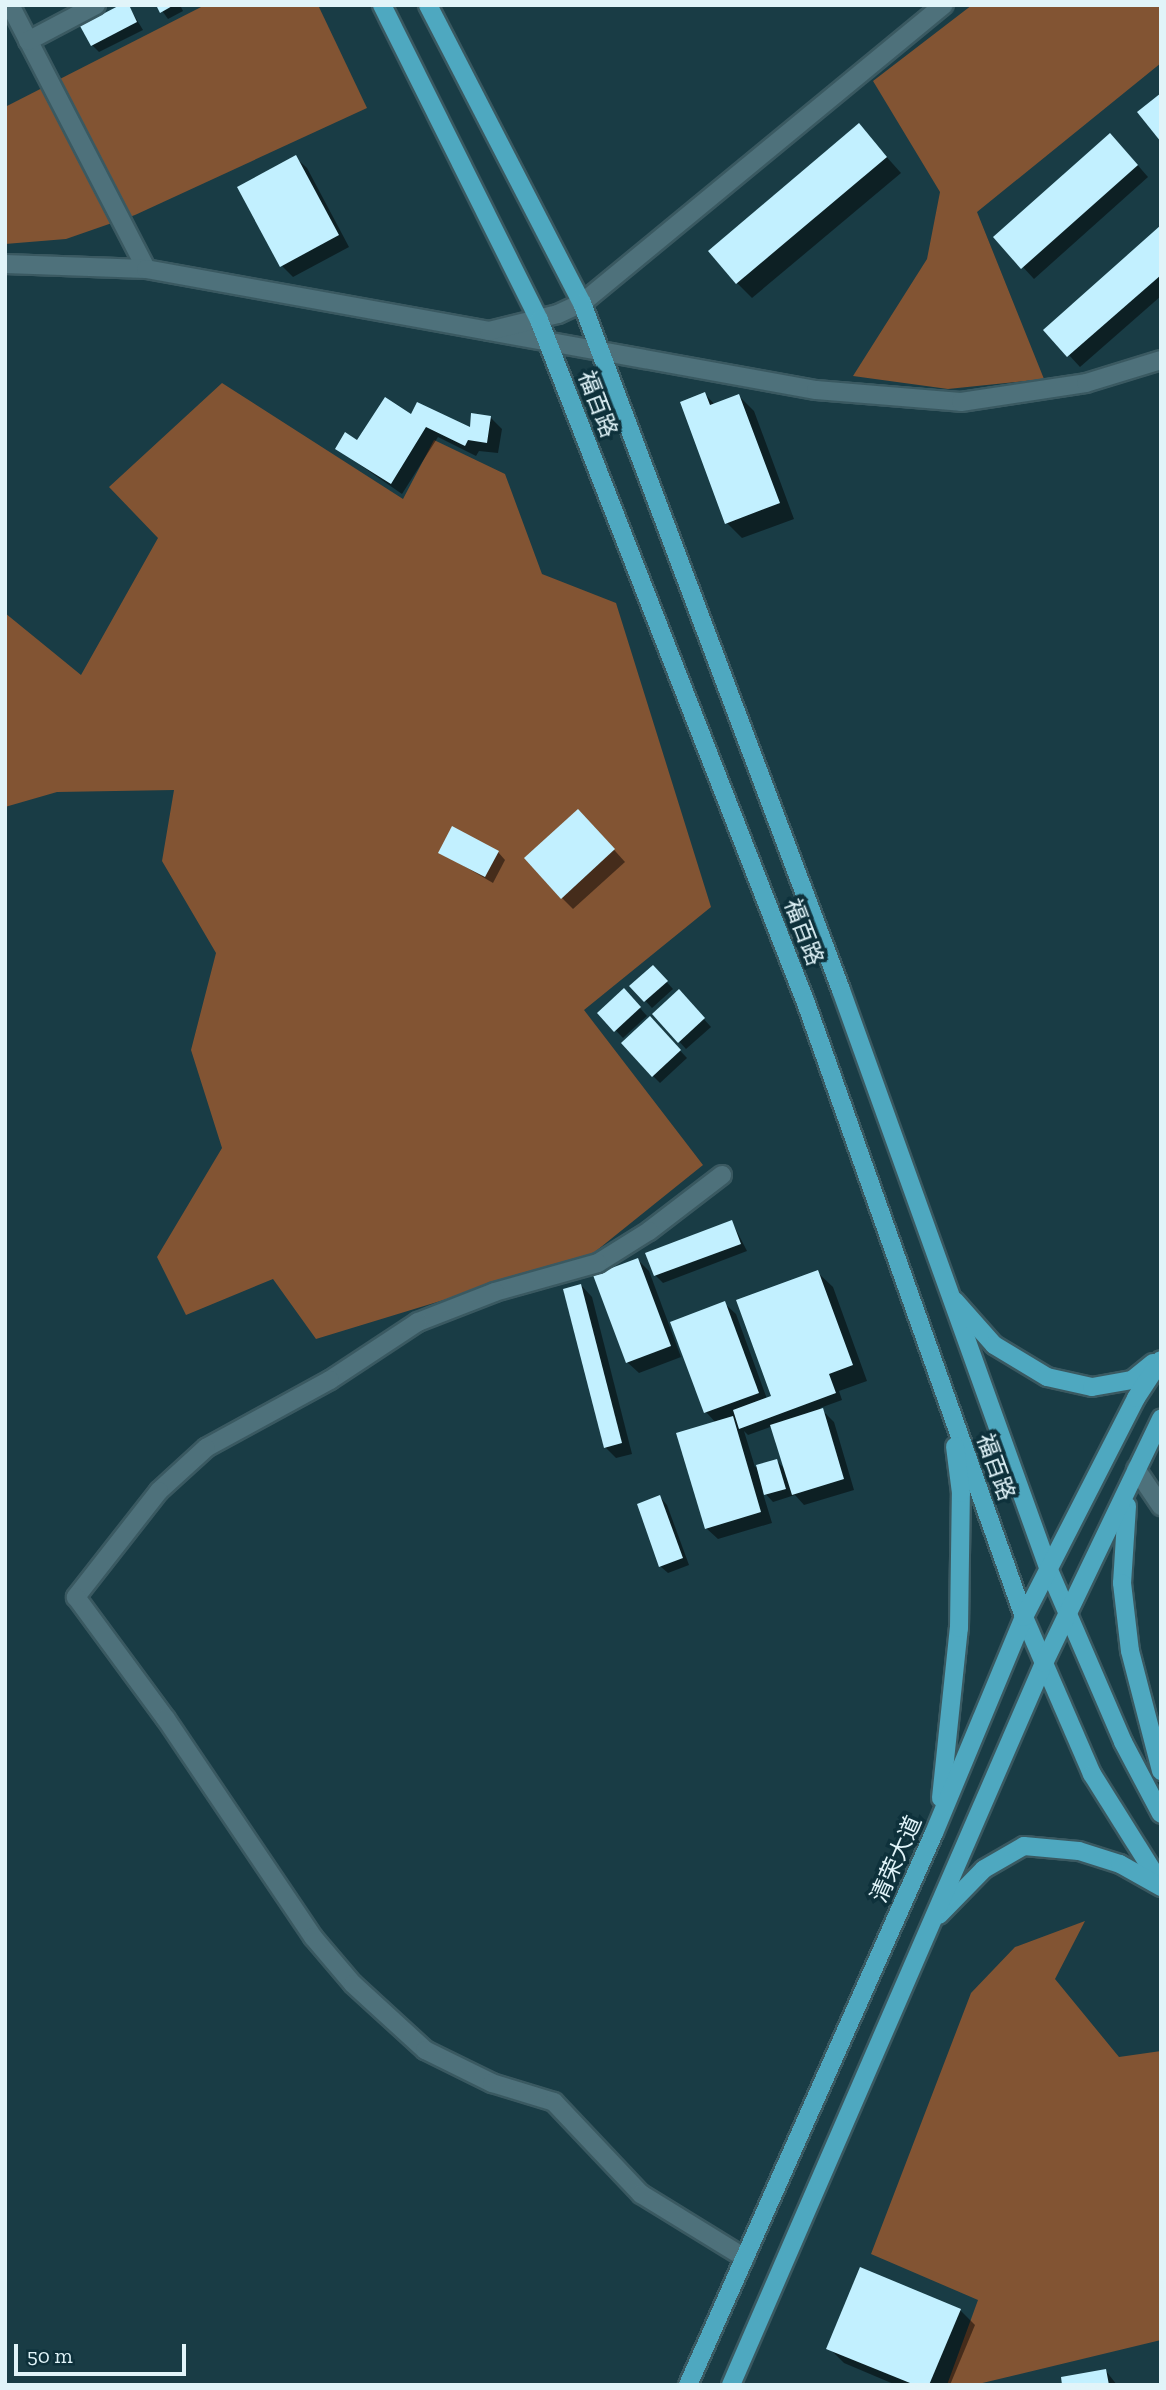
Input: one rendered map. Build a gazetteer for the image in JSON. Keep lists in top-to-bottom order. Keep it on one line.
{"streets":{"main road":["福百路","清荣大道"]},"crossings":[["福百路","清荣大道"]],"scale_bar":"50 m"}
